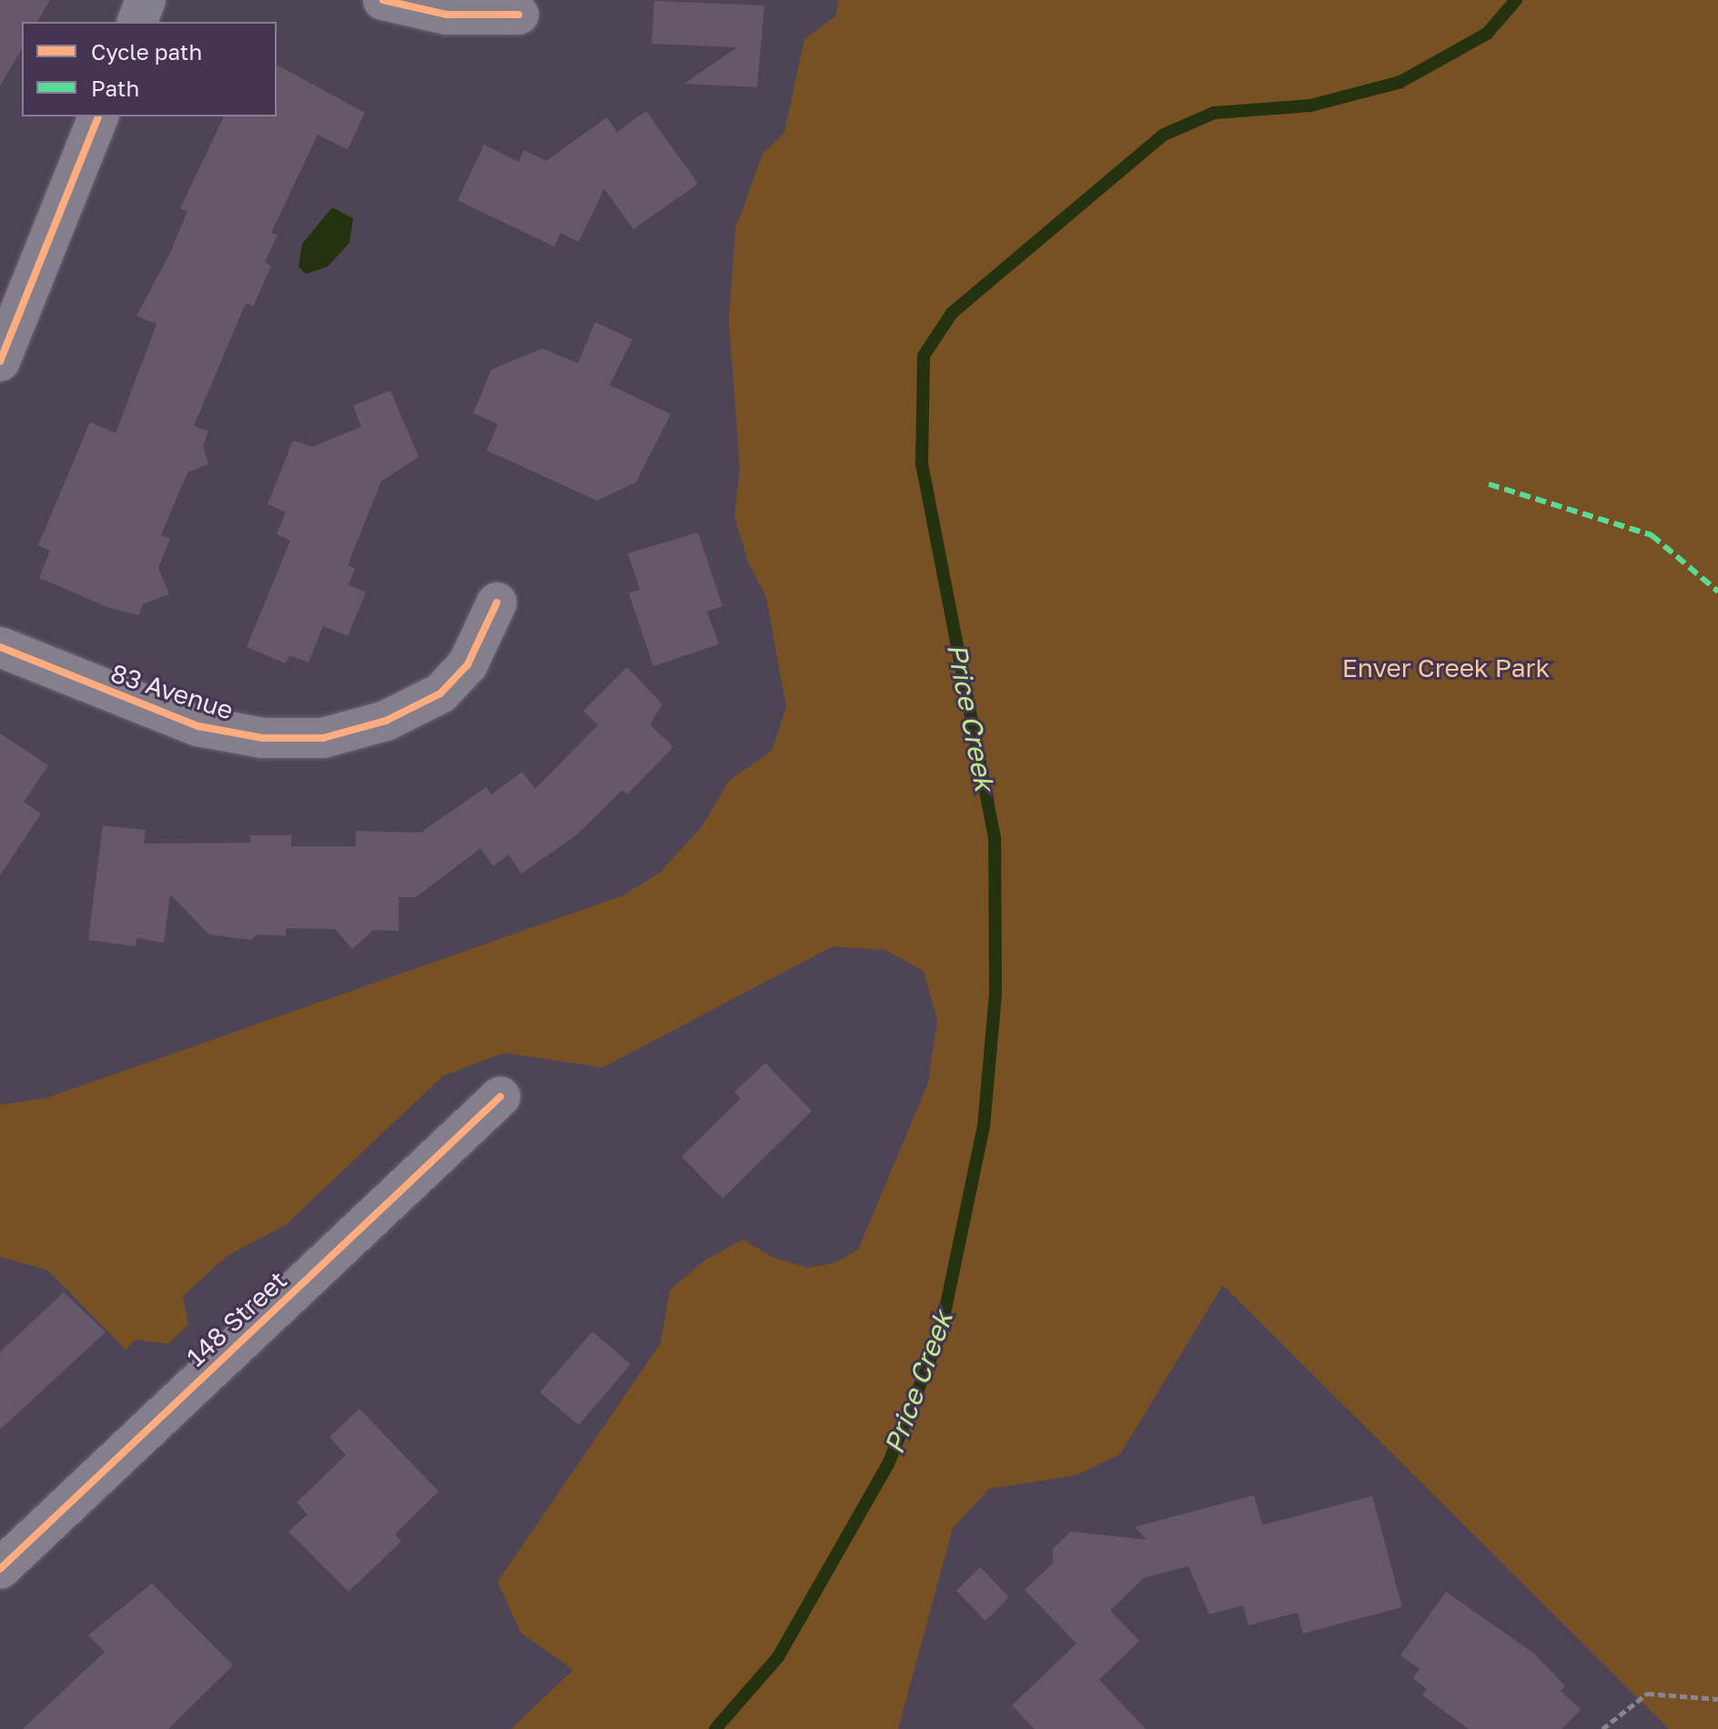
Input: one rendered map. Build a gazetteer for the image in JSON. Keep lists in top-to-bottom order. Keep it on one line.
{"streets":{"street":["83 Avenue","148 Street"]},"water":["Price Creek"],"parks":["Enver Creek Park"],"legend":["Cycle path","Path"]}
